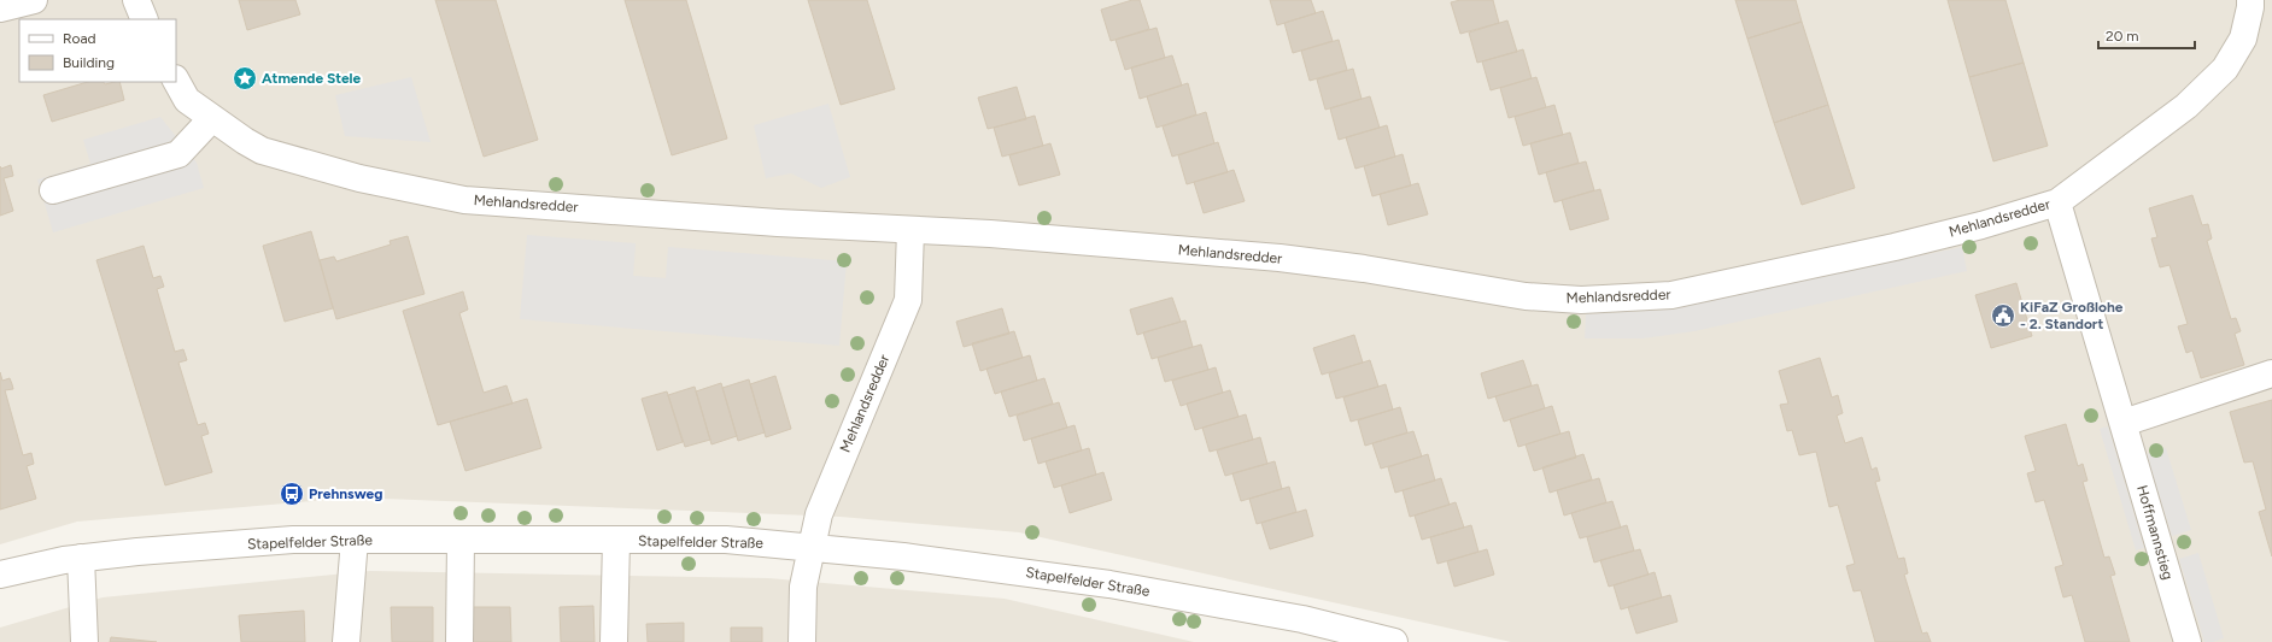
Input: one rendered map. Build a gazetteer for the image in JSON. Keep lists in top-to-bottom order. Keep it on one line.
{"streets":{"street":["Mehlandsredder","Hoffmannstieg","Stapelfelder Straße"]},"crossings":[["Mehlandsredder","Hoffmannstieg"],["Mehlandsredder","Stapelfelder Straße"]],"places":{"place":["Atmende Stele"],"public building":["KiFaZ Großlohe - 2. Standort"],"bus stop":["Prehnsweg"]},"legend":["Road","Building"],"scale_bar":"20 m"}
